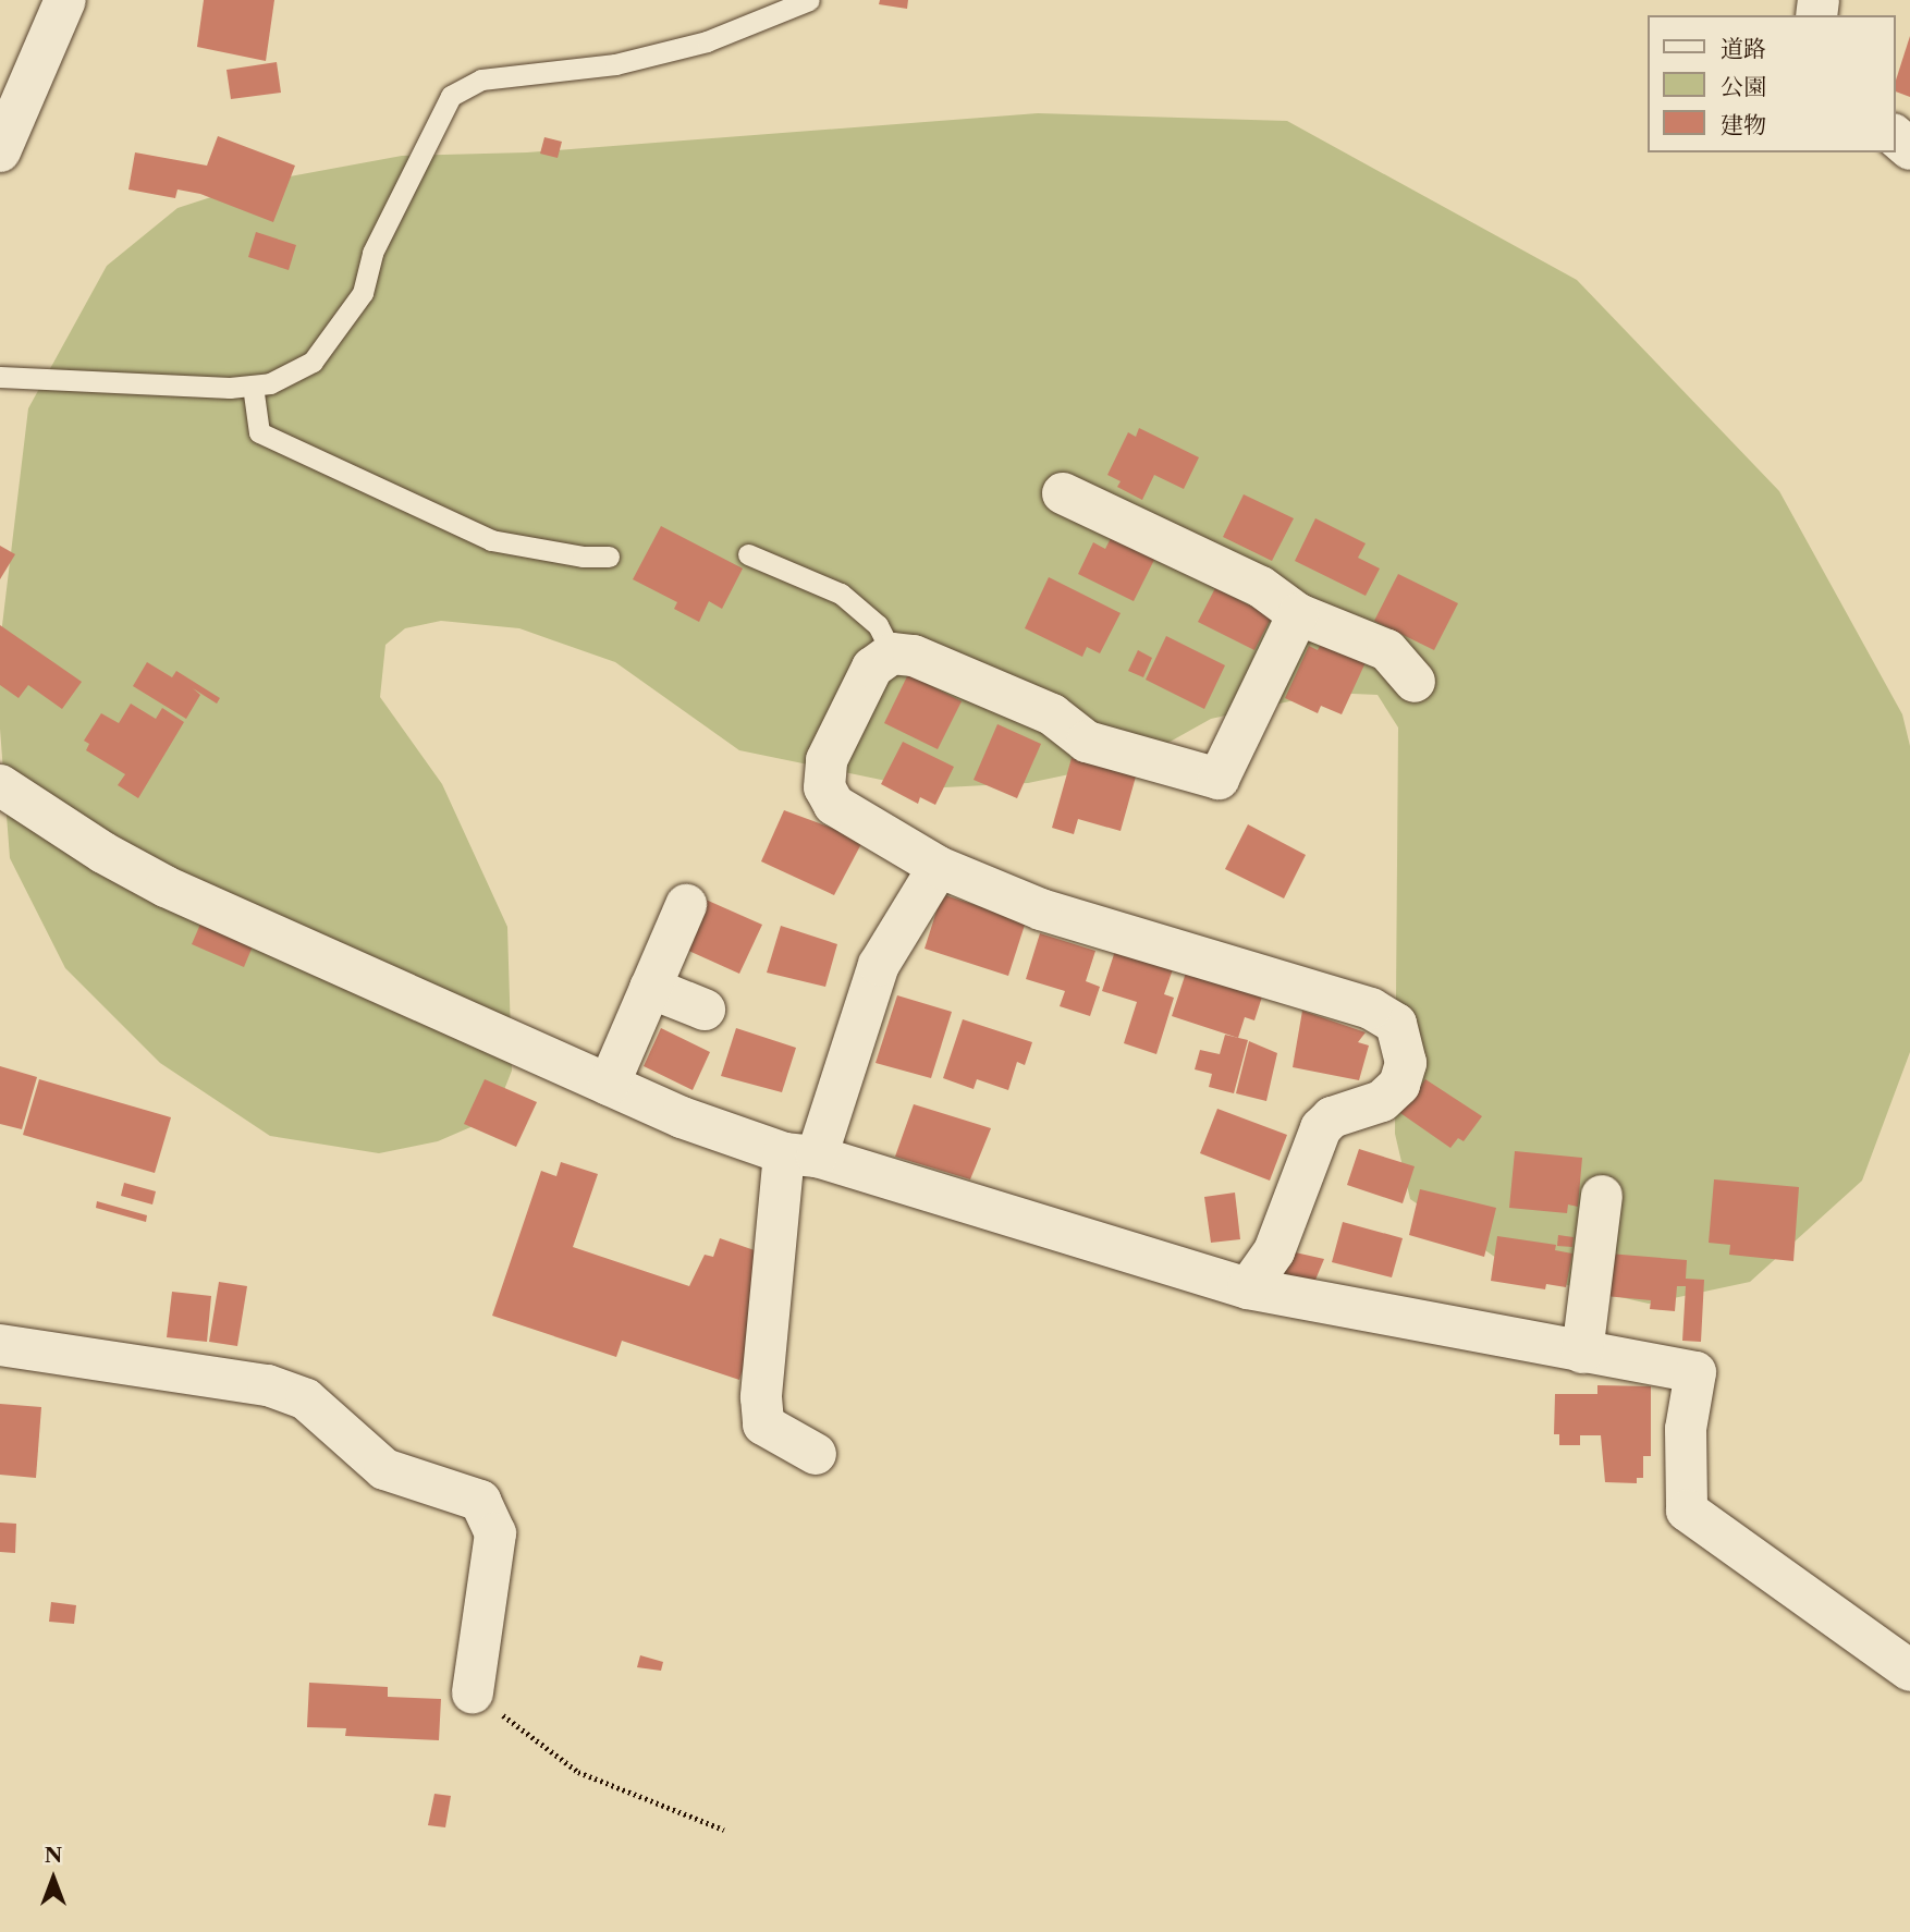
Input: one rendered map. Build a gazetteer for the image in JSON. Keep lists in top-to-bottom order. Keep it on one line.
{"legend":["道路","公園","建物"],"north":"top"}
